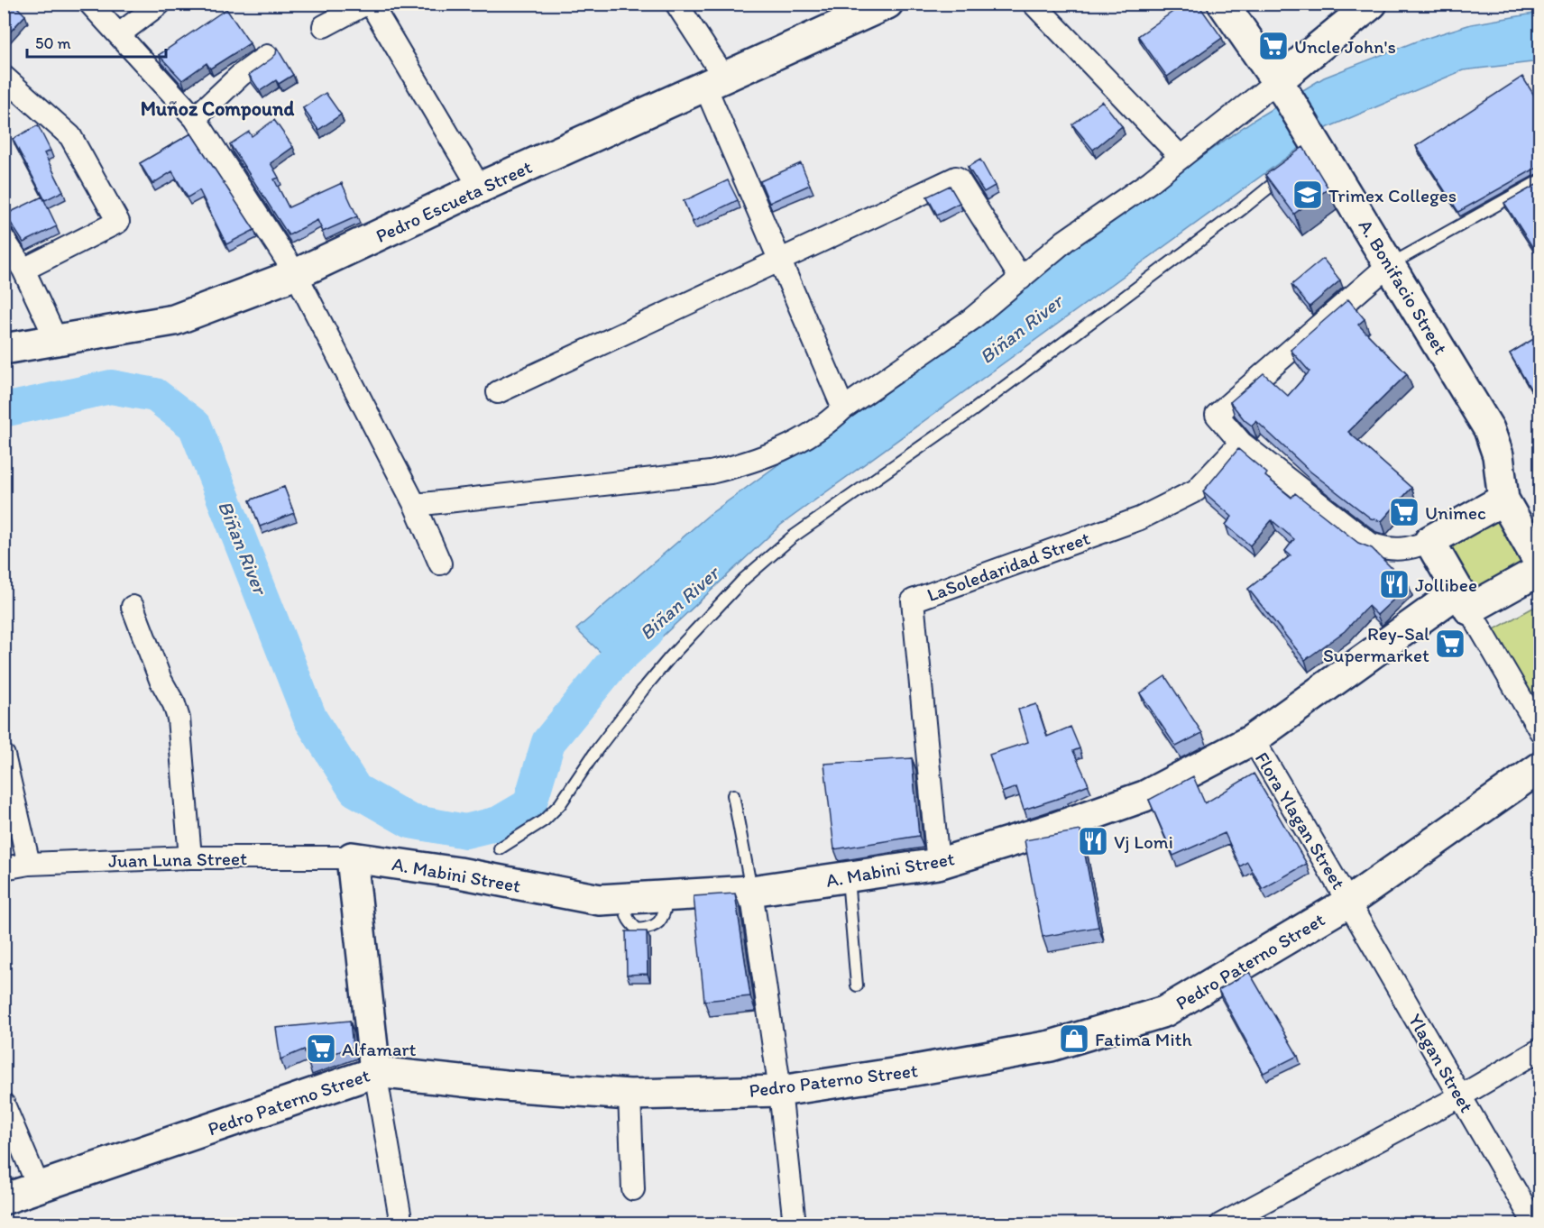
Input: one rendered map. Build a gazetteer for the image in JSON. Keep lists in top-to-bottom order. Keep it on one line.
{"streets":{"street":["Pedro Escueta Street","A. Bonifacio Street","LaSoledaridad Street","Flora Ylagan Street","Juan Luna Street","A. Mabini Street","Pedro Paterno Street","Ylagan Street"]},"crossings":[["LaSoledaridad Street","A. Mabini Street"],["Flora Ylagan Street","A. Mabini Street"],["Flora Ylagan Street","Pedro Paterno Street"],["Flora Ylagan Street","Ylagan Street"],["Juan Luna Street","A. Mabini Street"],["Pedro Paterno Street","Ylagan Street"]],"districts":["Muñoz Compound"],"water":["Biñan River"],"places":{"supermarket":["Uncle John's","Unimec","Rey-Sal Supermarket","Alfamart"],"school or university":["Trimex Colleges"],"restaurant":["Jollibee","Vj Lomi"],"shop":["Fatima Mith"]},"scale_bar":"50 m"}
